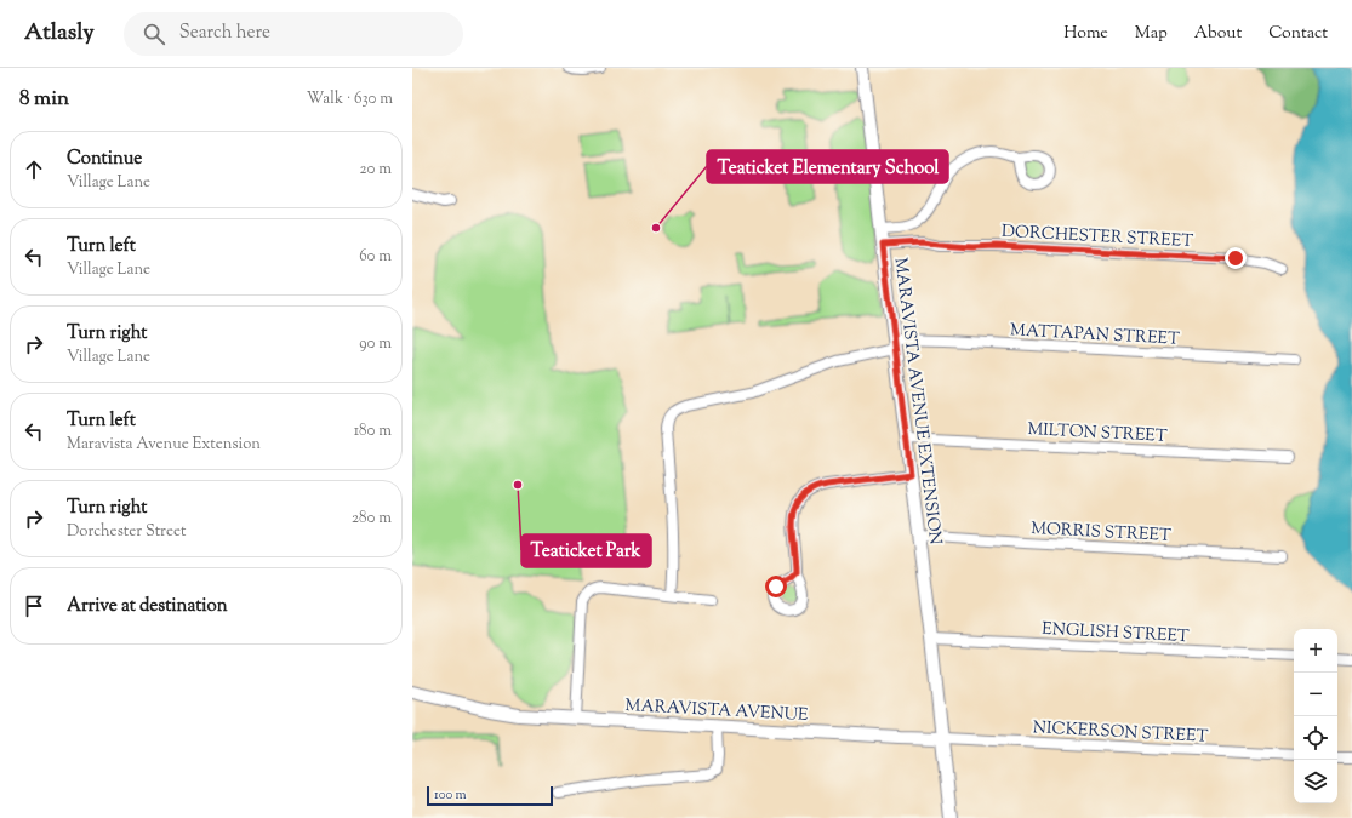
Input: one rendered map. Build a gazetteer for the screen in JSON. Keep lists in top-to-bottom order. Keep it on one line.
{"streets":{"main road":["MARAVISTA AVENUE EXTENSION","MARAVISTA AVENUE"],"street":["DORCHESTER STREET","MATTAPAN STREET","MILTON STREET","MORRIS STREET","ENGLISH STREET","NICKERSON STREET"]},"crossings":[["DORCHESTER STREET","MARAVISTA AVENUE EXTENSION"],["MATTAPAN STREET","MARAVISTA AVENUE EXTENSION"],["MARAVISTA AVENUE EXTENSION","MILTON STREET"],["MARAVISTA AVENUE EXTENSION","MORRIS STREET"],["MARAVISTA AVENUE EXTENSION","ENGLISH STREET"],["MARAVISTA AVENUE EXTENSION","MARAVISTA AVENUE"],["MARAVISTA AVENUE EXTENSION","NICKERSON STREET"],["MARAVISTA AVENUE","NICKERSON STREET"]],"places":["Teaticket Elementary School","Teaticket Park"],"scale_bar":"100 m","page":{"header":"Atlasly","search":"Search here","nav":["Home","Map","About","Contact"],"heading":["8 min","Walk · 630 m"],"list":[["Continue","Village Lane","20 m"],["Turn left","Village Lane","60 m"],["Turn right","Village Lane","90 m"],["Turn left","Maravista Avenue Extension","180 m"],["Turn right","Dorchester Street","280 m"],"Arrive at destination"],"map_buttons":["+","−"],"scale":"100 m"}}
